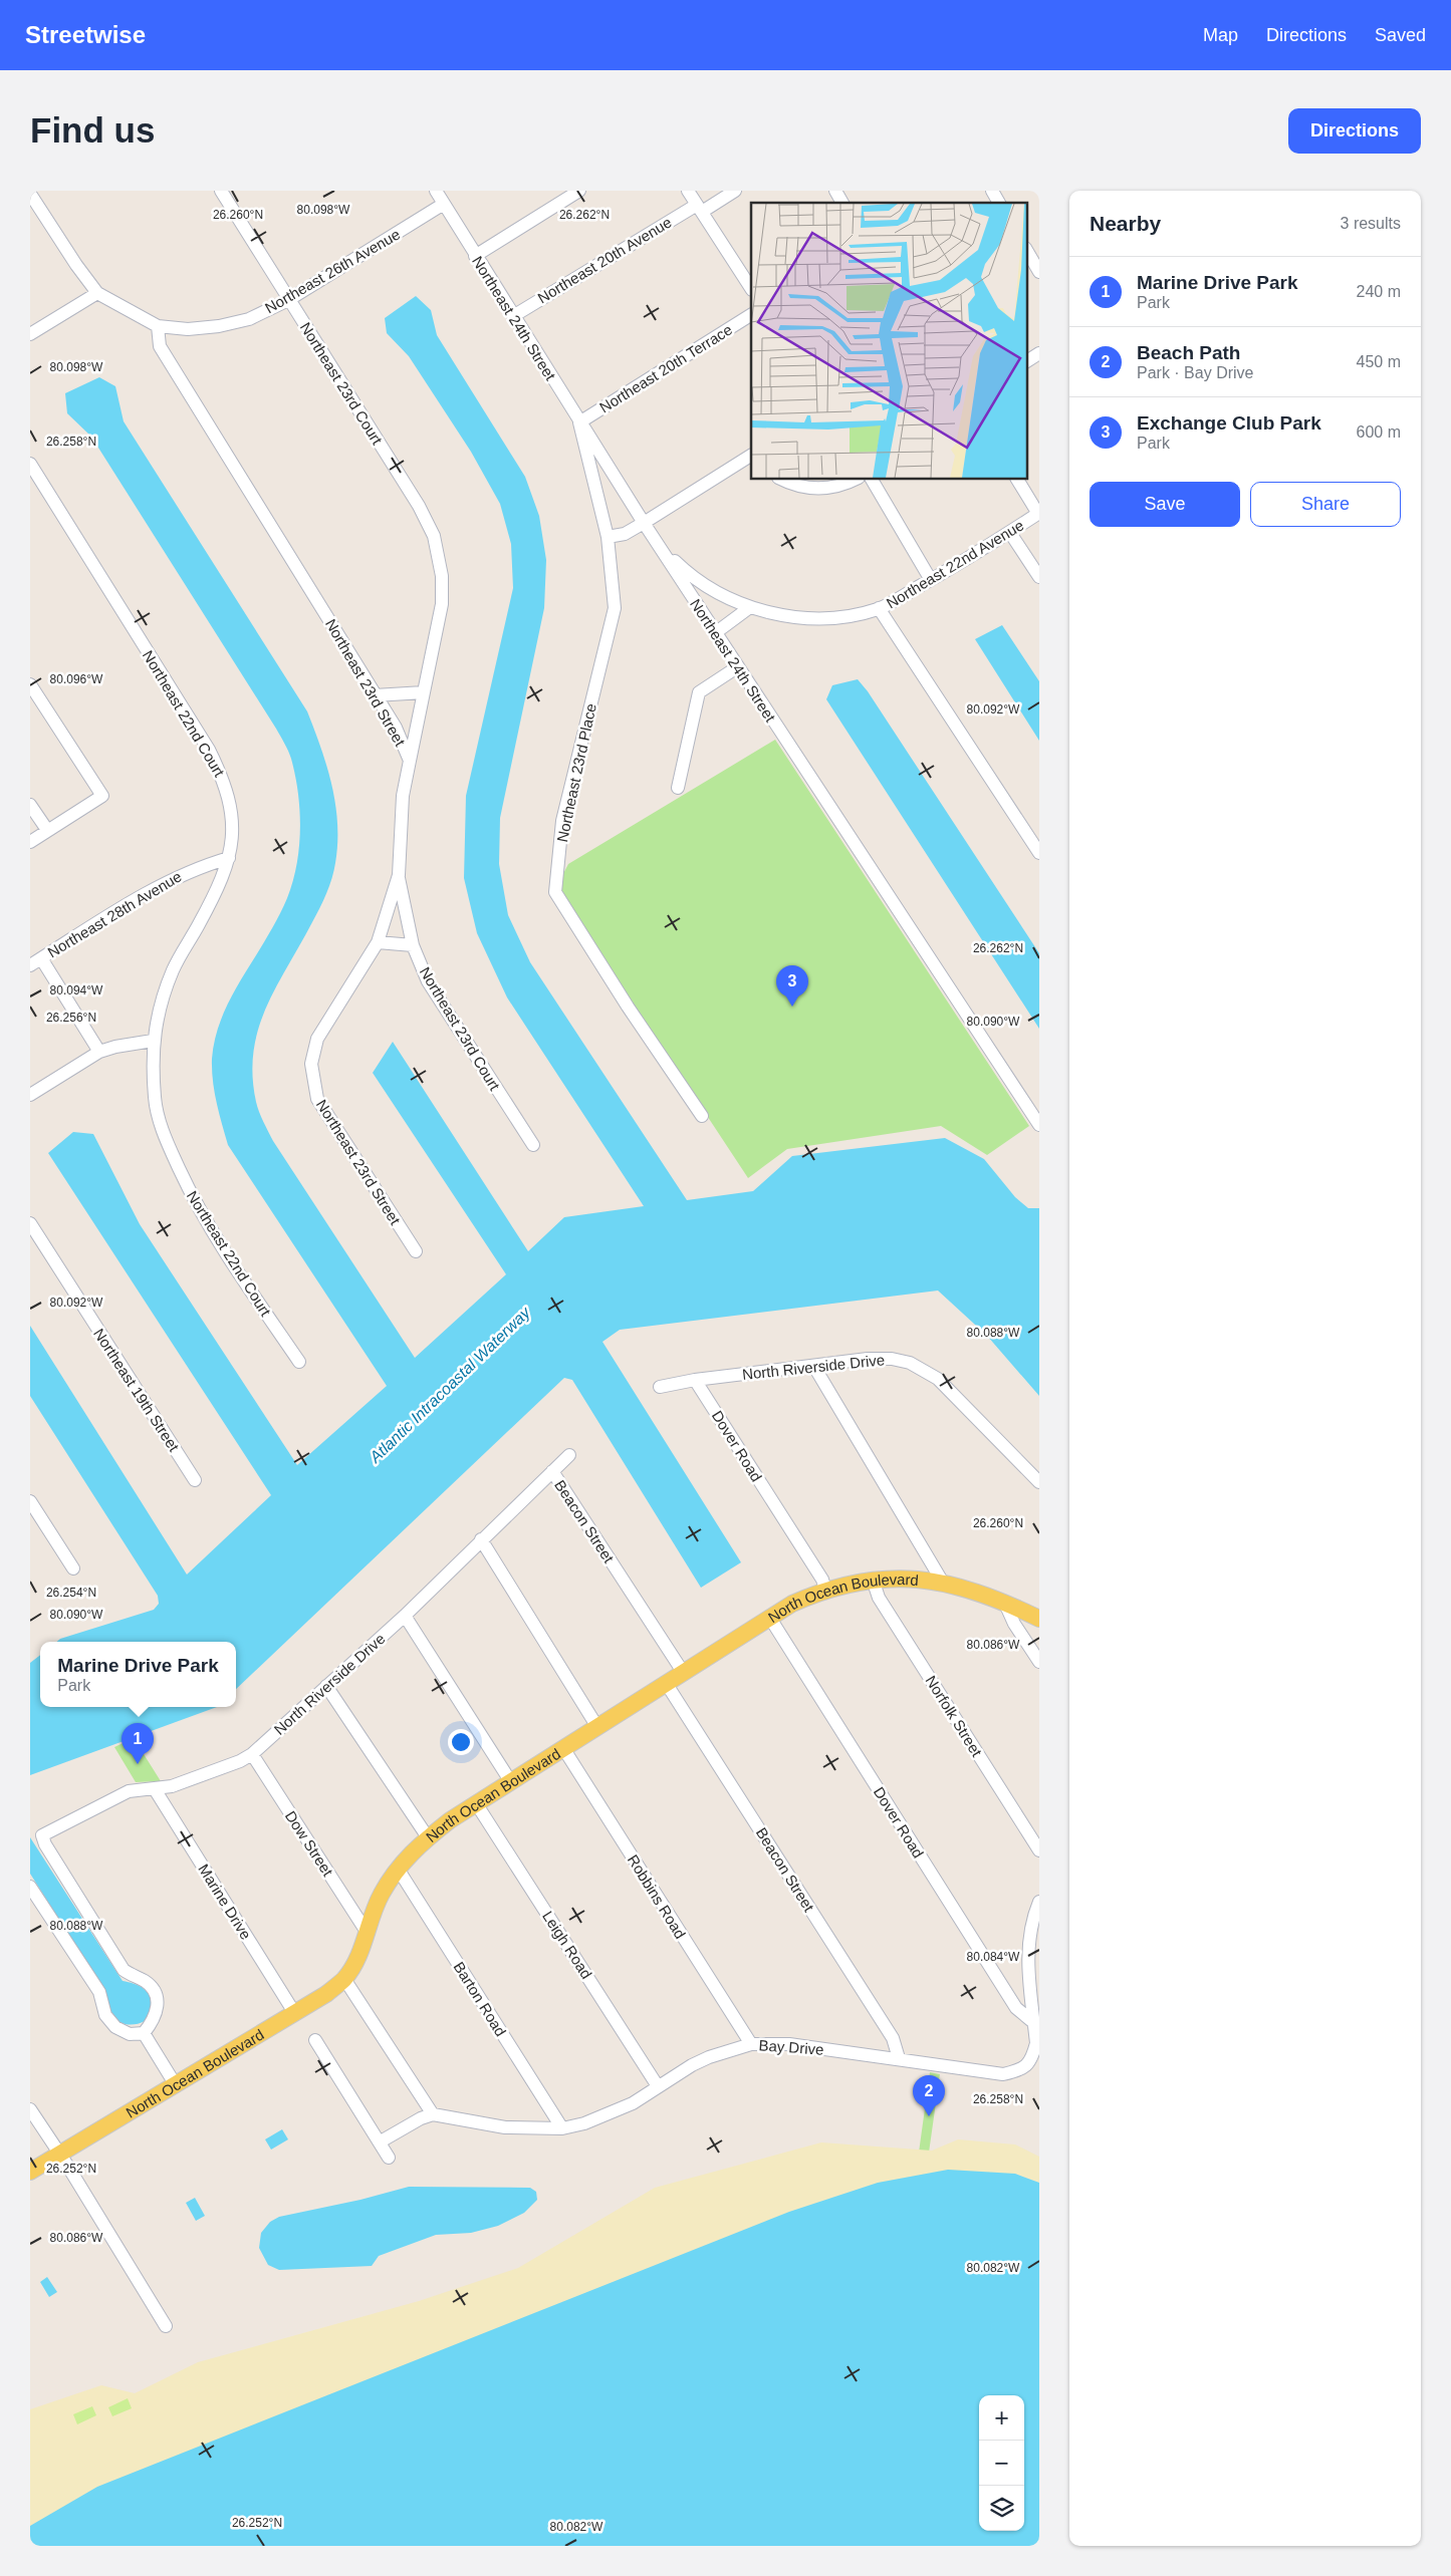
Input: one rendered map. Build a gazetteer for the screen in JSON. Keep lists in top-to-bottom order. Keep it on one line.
{"streets":{"main road":["North Ocean Boulevard"],"street":["Northeast 20th Avenue","Northeast 26th Avenue","Northeast 24th Street","Northeast 20th Terrace","Northeast 23rd Court","Northeast 22nd Avenue","Northeast 23rd Street","Northeast 22nd Court","Northeast 23rd Place","Northeast 28th Avenue","North Riverside Drive","Northeast 19th Street","Dover Road","Beacon Street","Norfolk Street","Dow Street","Robbins Road","Marine Drive","Leigh Road","Barton Road","Bay Drive"]},"crossings":[["Northeast 20th Avenue","Northeast 24th Street"],["Northeast 26th Avenue","Northeast 24th Street"],["Northeast 26th Avenue","Northeast 23rd Court"],["Northeast 26th Avenue","Northeast 23rd Street"],["Northeast 24th Street","Northeast 20th Terrace"],["Northeast 24th Street","Northeast 22nd Avenue"],["Northeast 24th Street","Northeast 23rd Place"],["Northeast 20th Terrace","Northeast 23rd Place"],["Northeast 23rd Court","Northeast 23rd Street"],["Northeast 22nd Court","Northeast 28th Avenue"],["North Riverside Drive","Dover Road"],["North Riverside Drive","Beacon Street"],["North Riverside Drive","Dow Street"],["North Riverside Drive","Marine Drive"],["Dover Road","North Ocean Boulevard"],["Dover Road","Bay Drive"],["Beacon Street","North Ocean Boulevard"],["Beacon Street","Bay Drive"],["North Ocean Boulevard","Norfolk Street"],["North Ocean Boulevard","Dow Street"],["North Ocean Boulevard","Robbins Road"],["North Ocean Boulevard","Marine Drive"],["North Ocean Boulevard","Leigh Road"],["North Ocean Boulevard","Barton Road"],["Robbins Road","Bay Drive"],["Leigh Road","Bay Drive"],["Barton Road","Bay Drive"]],"water":["Atlantic Intracoastal Waterway"],"page":{"header":"Streetwise","nav":["Map","Directions","Saved"],"buttons":["Directions",["Save","Share"]],"title":"Find us","heading":["Nearby","3 results"],"list":[{"mark":"1","name":"Marine Drive Park","note":"Park","value":"240 m"},{"mark":"2","name":"Beach Path","note":"Park · Bay Drive","value":"450 m"},{"mark":"3","name":"Exchange Club Park","note":"Park","value":"600 m"}],"pins":["3","1","2"],"popup":["Marine Drive Park","Park"],"map_buttons":["+","−"]},"coordinates":["80.098°W","26.260°N","26.262°N","26.258°N","80.096°W","80.092°W","80.094°W","26.256°N","80.090°W","80.088°W","26.254°N","80.086°W","80.084°W","26.252°N","80.082°W"]}
